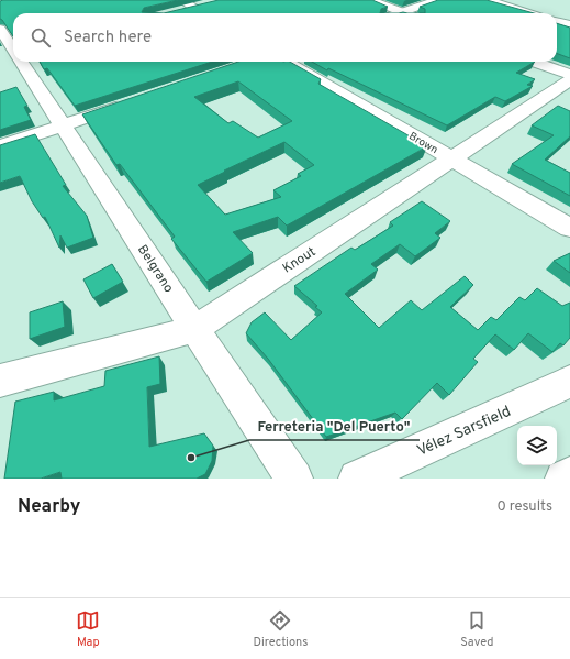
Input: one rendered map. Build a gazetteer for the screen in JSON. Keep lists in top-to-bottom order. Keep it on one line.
{"streets":{"street":["Brown","Knout","Belgrano","Vélez Sarsfield"]},"crossings":[["Brown","Knout"],["Knout","Belgrano"]],"places":["Ferreteria \"Del Puerto\""],"page":{"search":"Search here","heading":["Nearby","0 results"],"nav":["Map","Directions","Saved"]}}
